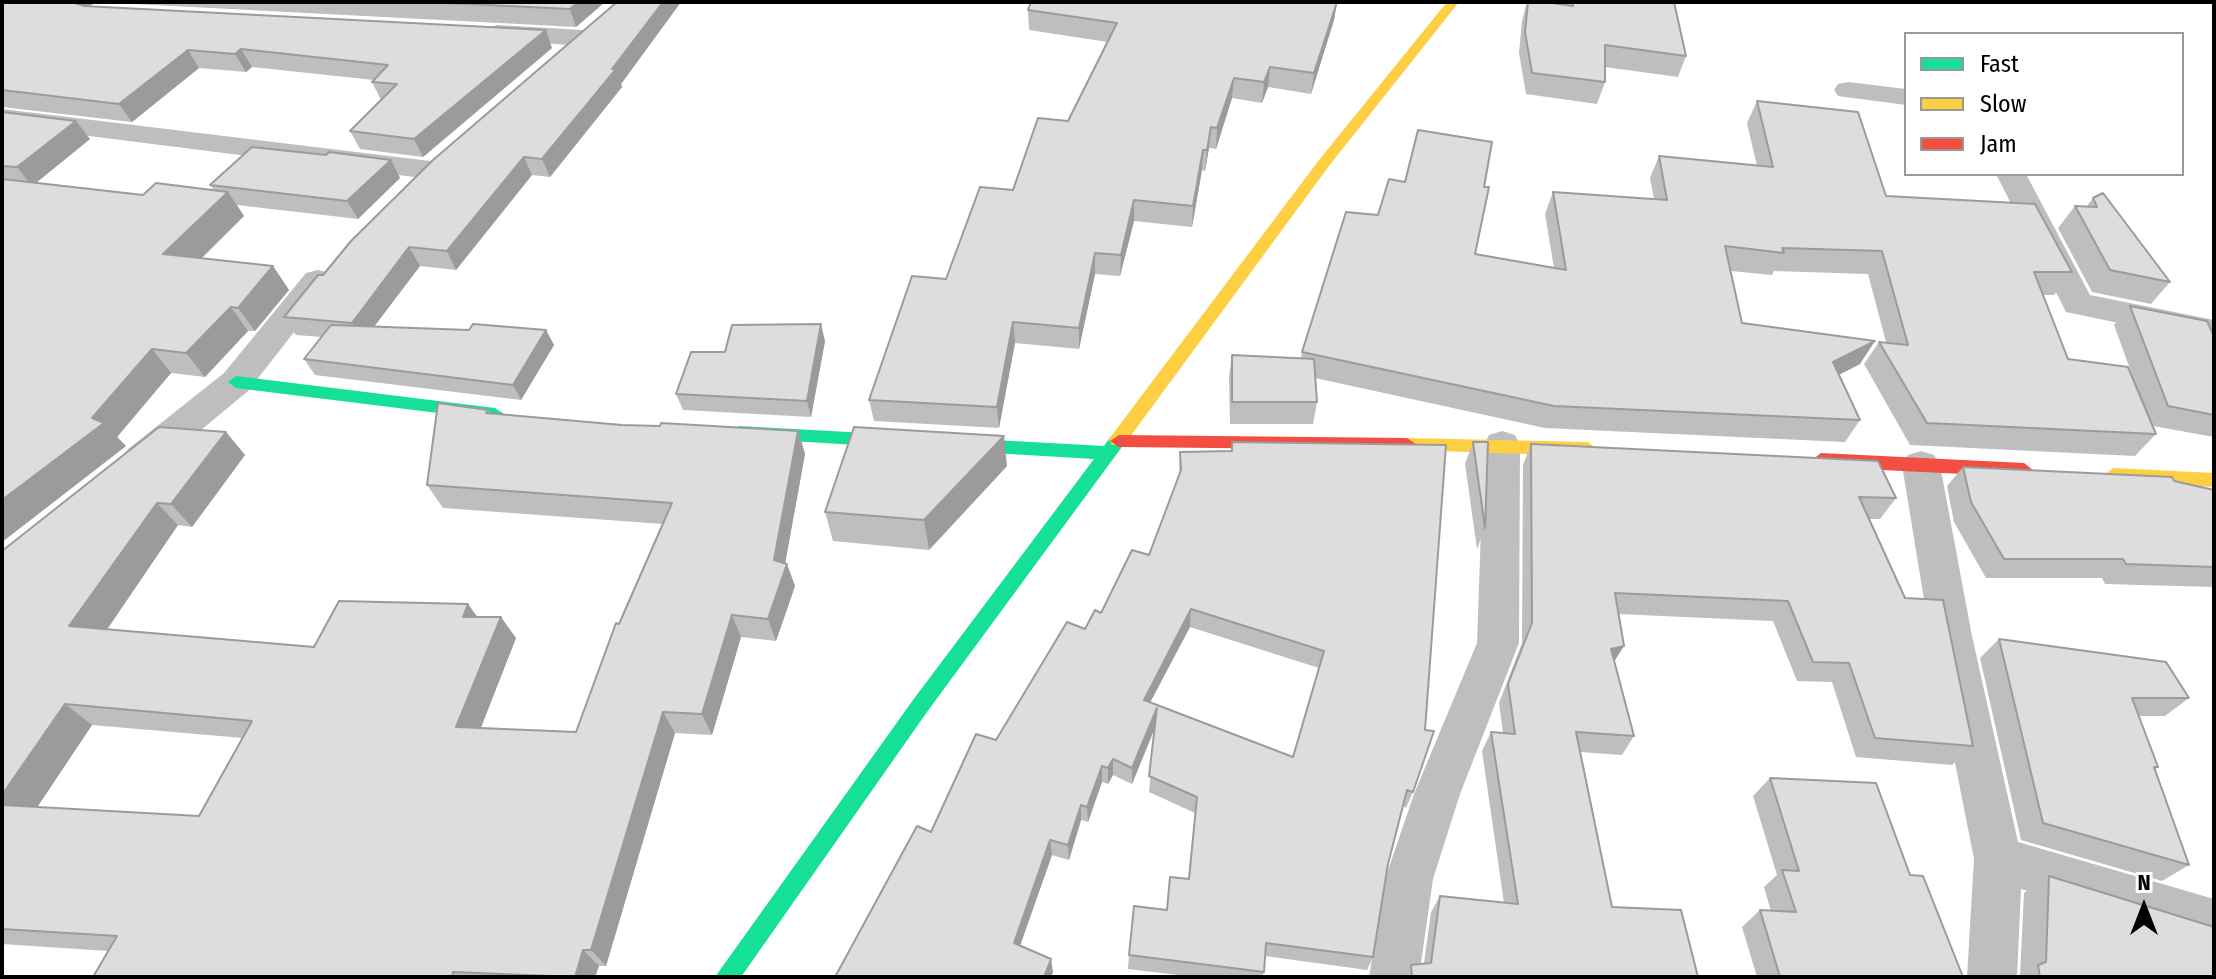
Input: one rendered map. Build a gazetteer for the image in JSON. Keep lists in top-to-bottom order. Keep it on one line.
{"legend":["Fast","Slow","Jam"],"north":"top"}
